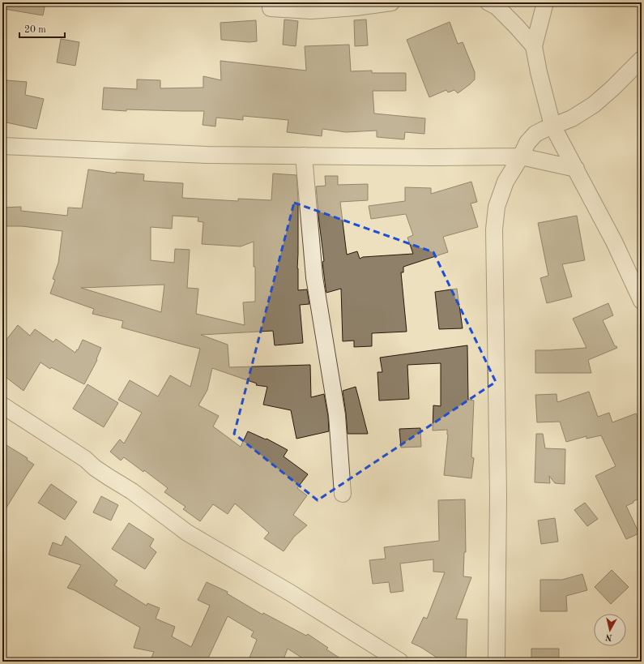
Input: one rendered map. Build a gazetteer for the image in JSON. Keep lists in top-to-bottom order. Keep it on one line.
{"scale_bar":"20 m","north":"bottom"}
